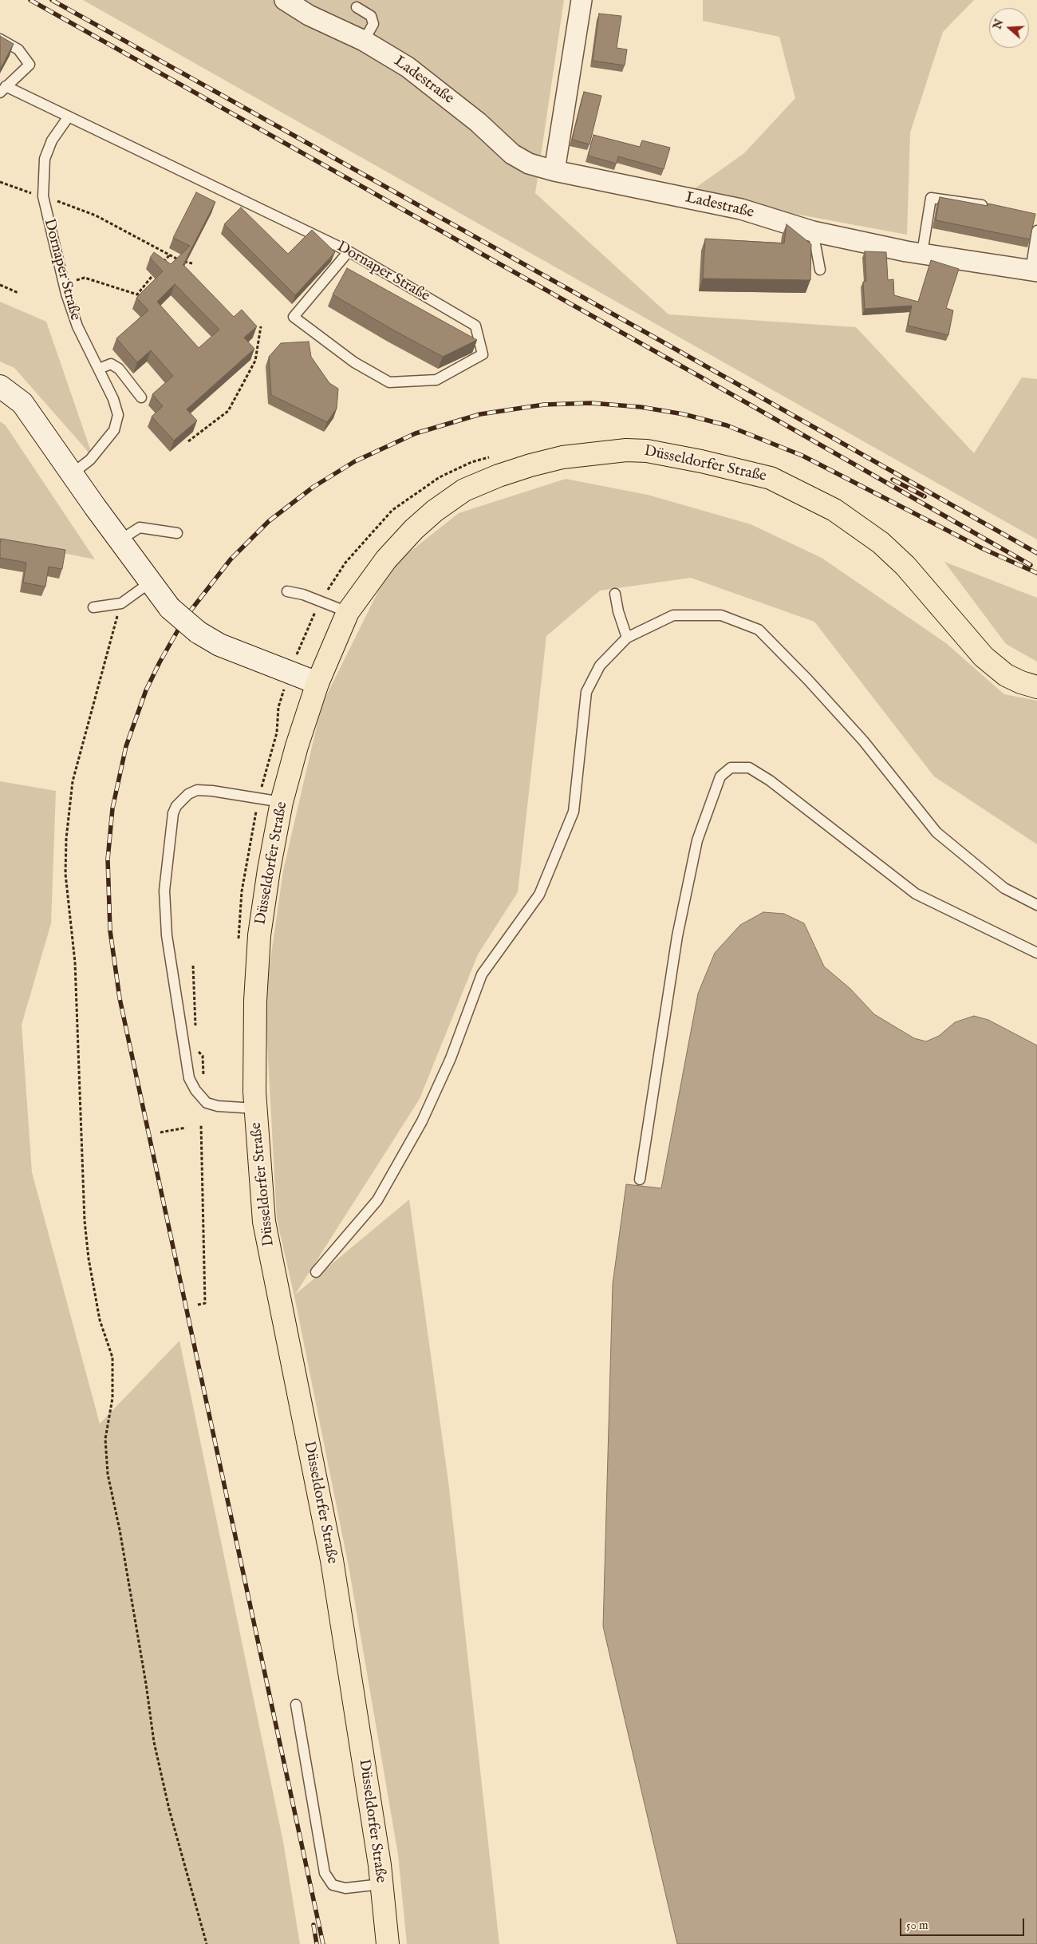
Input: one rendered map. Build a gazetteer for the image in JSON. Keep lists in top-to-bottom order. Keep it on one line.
{"streets":{"main road":["Düsseldorfer Straße"],"street":["Ladestraße"],"lane":["Dornaper Straße"]},"scale_bar":"50 m","north":"left"}
